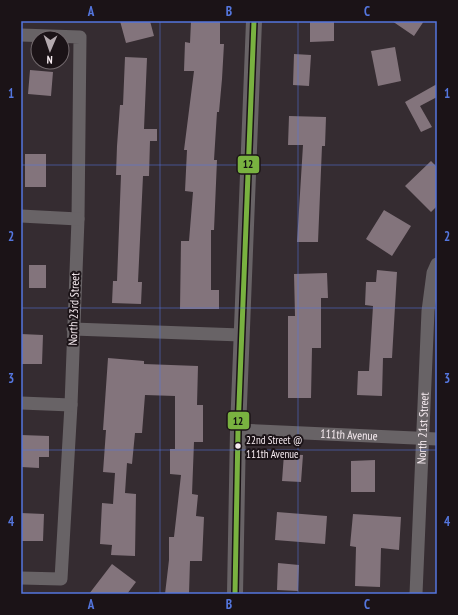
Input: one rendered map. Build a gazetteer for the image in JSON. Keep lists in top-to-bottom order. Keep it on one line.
{"streets":{"street":["North 23rd Street","North 21st Street","111th Avenue"]},"crossings":[["North 21st Street","111th Avenue"]],"places":["22nd Street @ 111th Avenue"],"lines":["transit line 12"],"north":"bottom","grid":{"columns":["A","B","C"],"rows":["1","2","3","4"]}}
